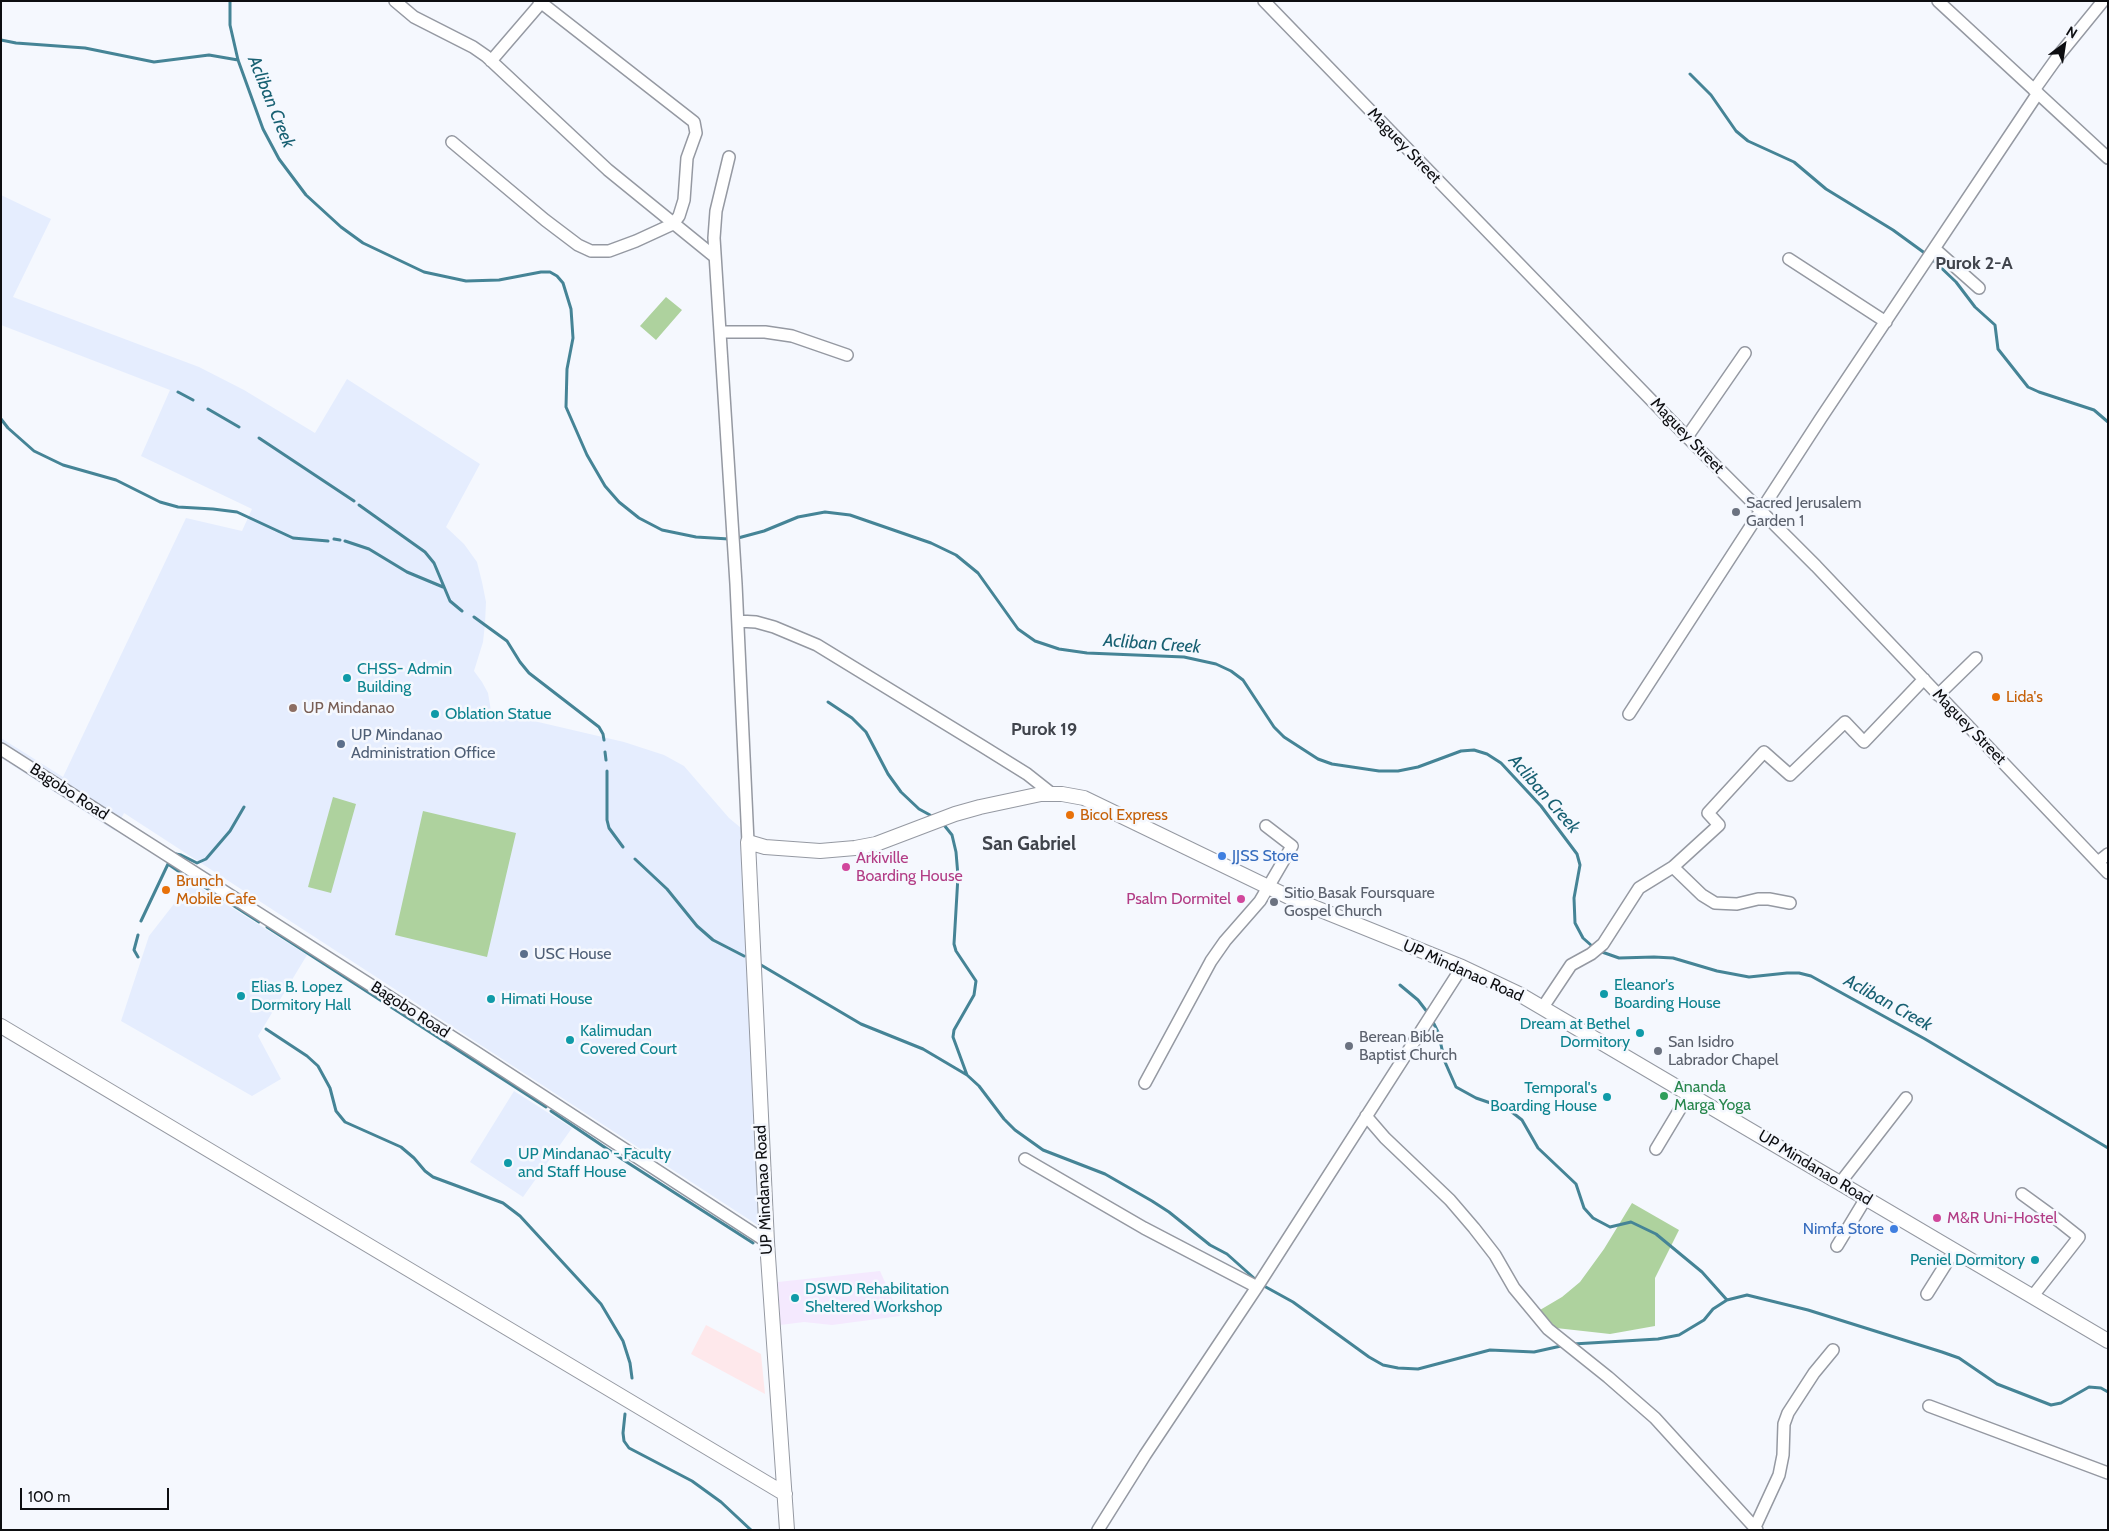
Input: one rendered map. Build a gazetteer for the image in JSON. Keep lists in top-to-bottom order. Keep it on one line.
{"streets":{"street":["Maguey Street","Bagobo Road","UP Mindanao Road"]},"crossings":[["Bagobo Road","UP Mindanao Road"]],"districts":["Purok 2-A","Purok 19","San Gabriel"],"water":["Acliban Creek"],"places":["Sacred Jerusalem Garden 1","CHSS- Admin Building","Lida's","UP Mindanao","Oblation Statue","UP Mindanao Administration Office","Bicol Express","JJSS Store","Arkiville Boarding House","Brunch Mobile Cafe","Psalm Dormitel","Sitio Basak Foursquare Gospel Church","USC House","Eleanor's Boarding House","Elias B. Lopez Dormitory Hall","Himati House","Dream at Bethel Dormitory","Kalimudan Covered Court","Berean Bible Baptist Church","San Isidro Labrador Chapel","Ananda Marga Yoga","Temporal's Boarding House","UP Mindanao - Faculty and Staff House","M&R Uni-Hostel","Nimfa Store","Peniel Dormitory","DSWD Rehabilitation Sheltered Workshop"],"scale_bar":"100 m","north":"top right"}
